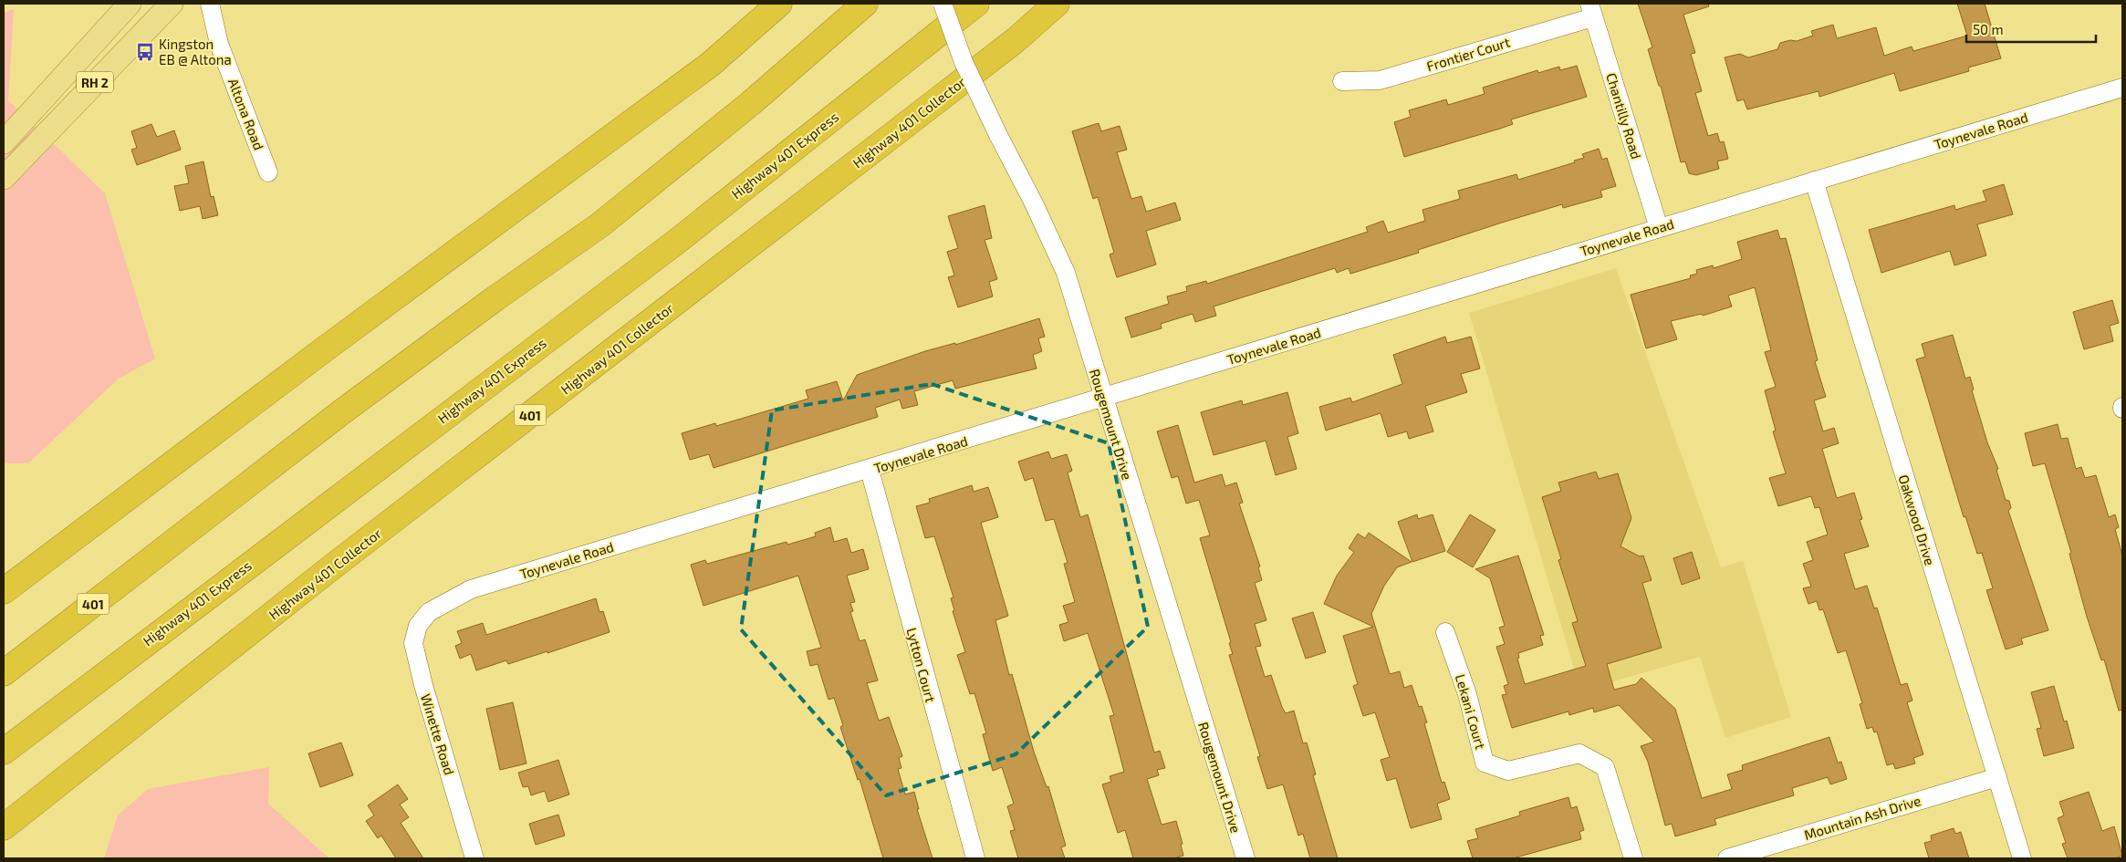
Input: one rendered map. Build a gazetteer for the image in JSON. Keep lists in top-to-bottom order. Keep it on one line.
{"streets":{"highway":["Highway 401 Collector","Highway 401 Express","401"],"main road":["RH 2"],"street":["Frontier Court","Altona Road","Chantilly Road","Toynevale Road","Rougemount Drive","Oakwood Drive","Lytton Court","Lekani Court","Winette Road","Mountain Ash Drive"]},"crossings":[["Frontier Court","Chantilly Road"],["Chantilly Road","Toynevale Road"],["Toynevale Road","Rougemount Drive"],["Toynevale Road","Oakwood Drive"],["Toynevale Road","Lytton Court"],["Toynevale Road","Winette Road"],["Oakwood Drive","Mountain Ash Drive"]],"places":{"bus stop":["Kingston EB @ Altona"]},"scale_bar":"50 m"}
